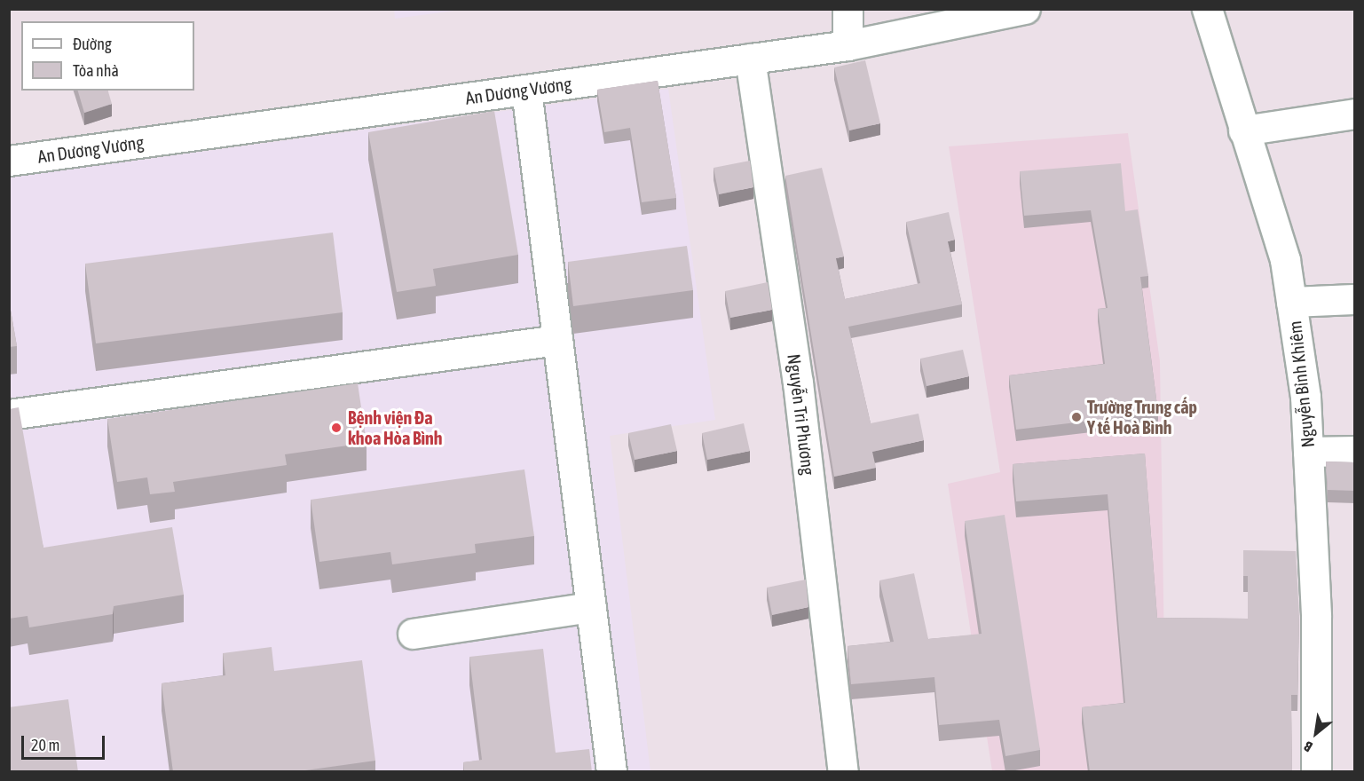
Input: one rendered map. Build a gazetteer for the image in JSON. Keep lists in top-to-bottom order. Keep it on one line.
{"streets":{"street":["An Dương Vương","Nguyễn Bỉnh Khiêm","Nguyễn Tri Phương"]},"crossings":[["An Dương Vương","Nguyễn Tri Phương"]],"places":["Trường Trung cấp Y tế Hoà Bình","Bệnh viện Đa khoa Hòa Bình"],"legend":["Đường","Tòa nhà"],"scale_bar":"20 m","north":"bottom left"}
